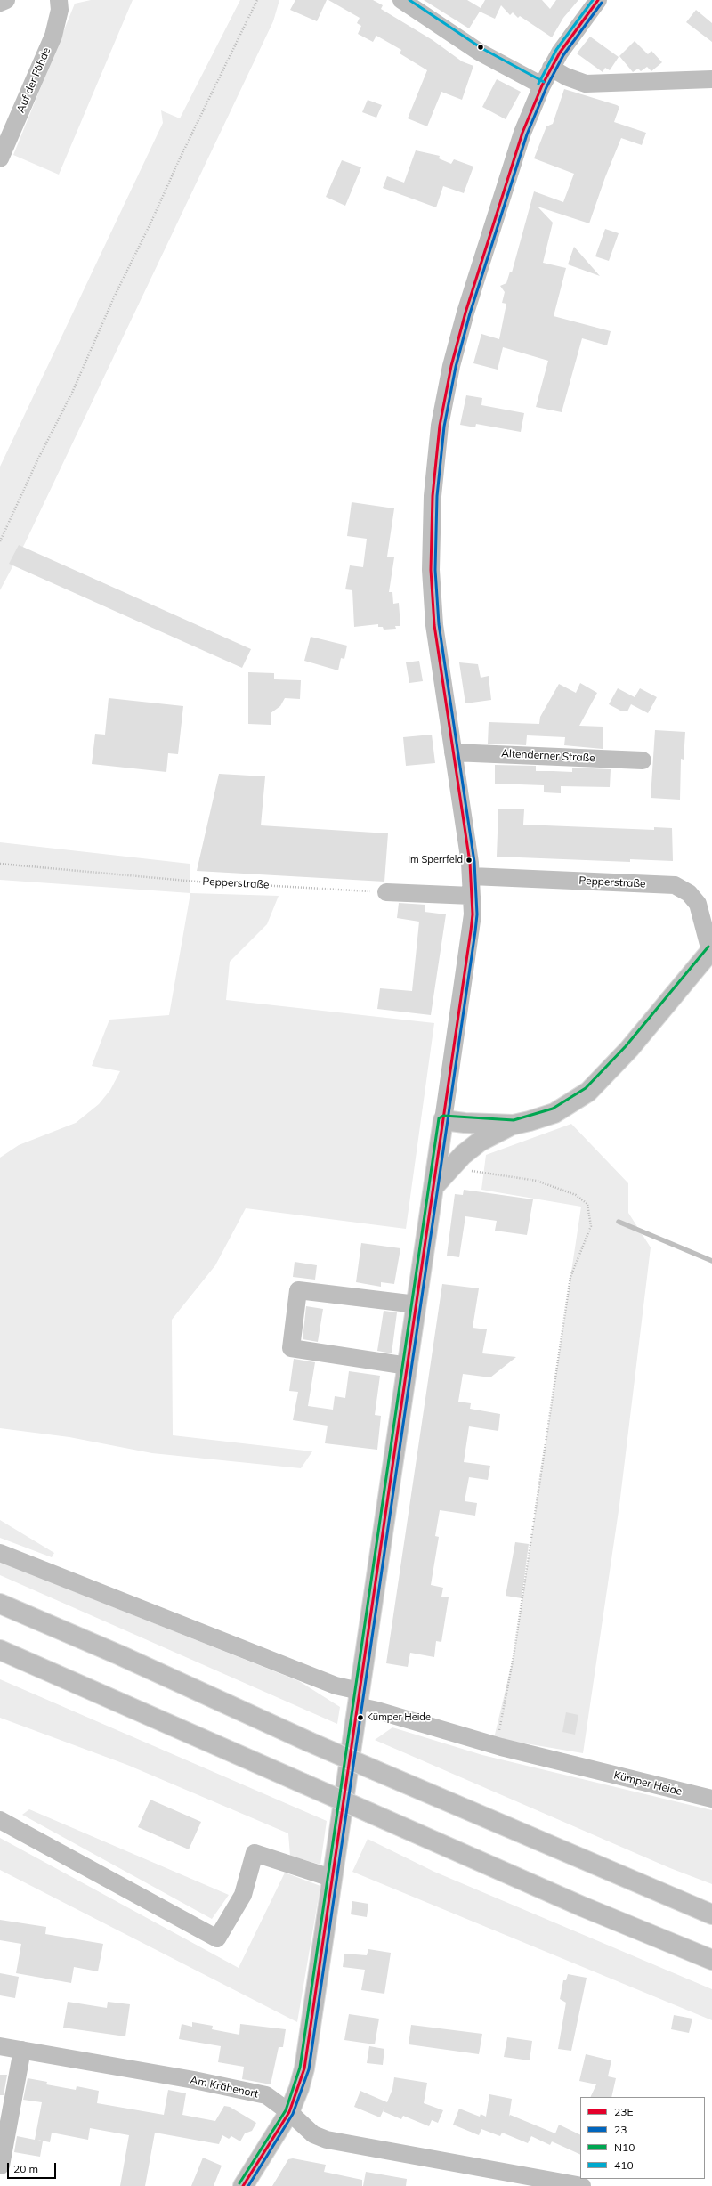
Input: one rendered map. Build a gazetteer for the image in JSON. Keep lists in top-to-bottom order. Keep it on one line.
{"streets":{"street":["Auf der Föhde","Altenderner Straße","Pepperstraße","Kümper Heide","Am Krähenort"]},"places":["Im Sperrfeld","Kümper Heide"],"lines":["transit line 23E","transit line 410","transit line 23","transit line N10"],"legend":["23E","23","N10","410"],"scale_bar":"20 m"}
